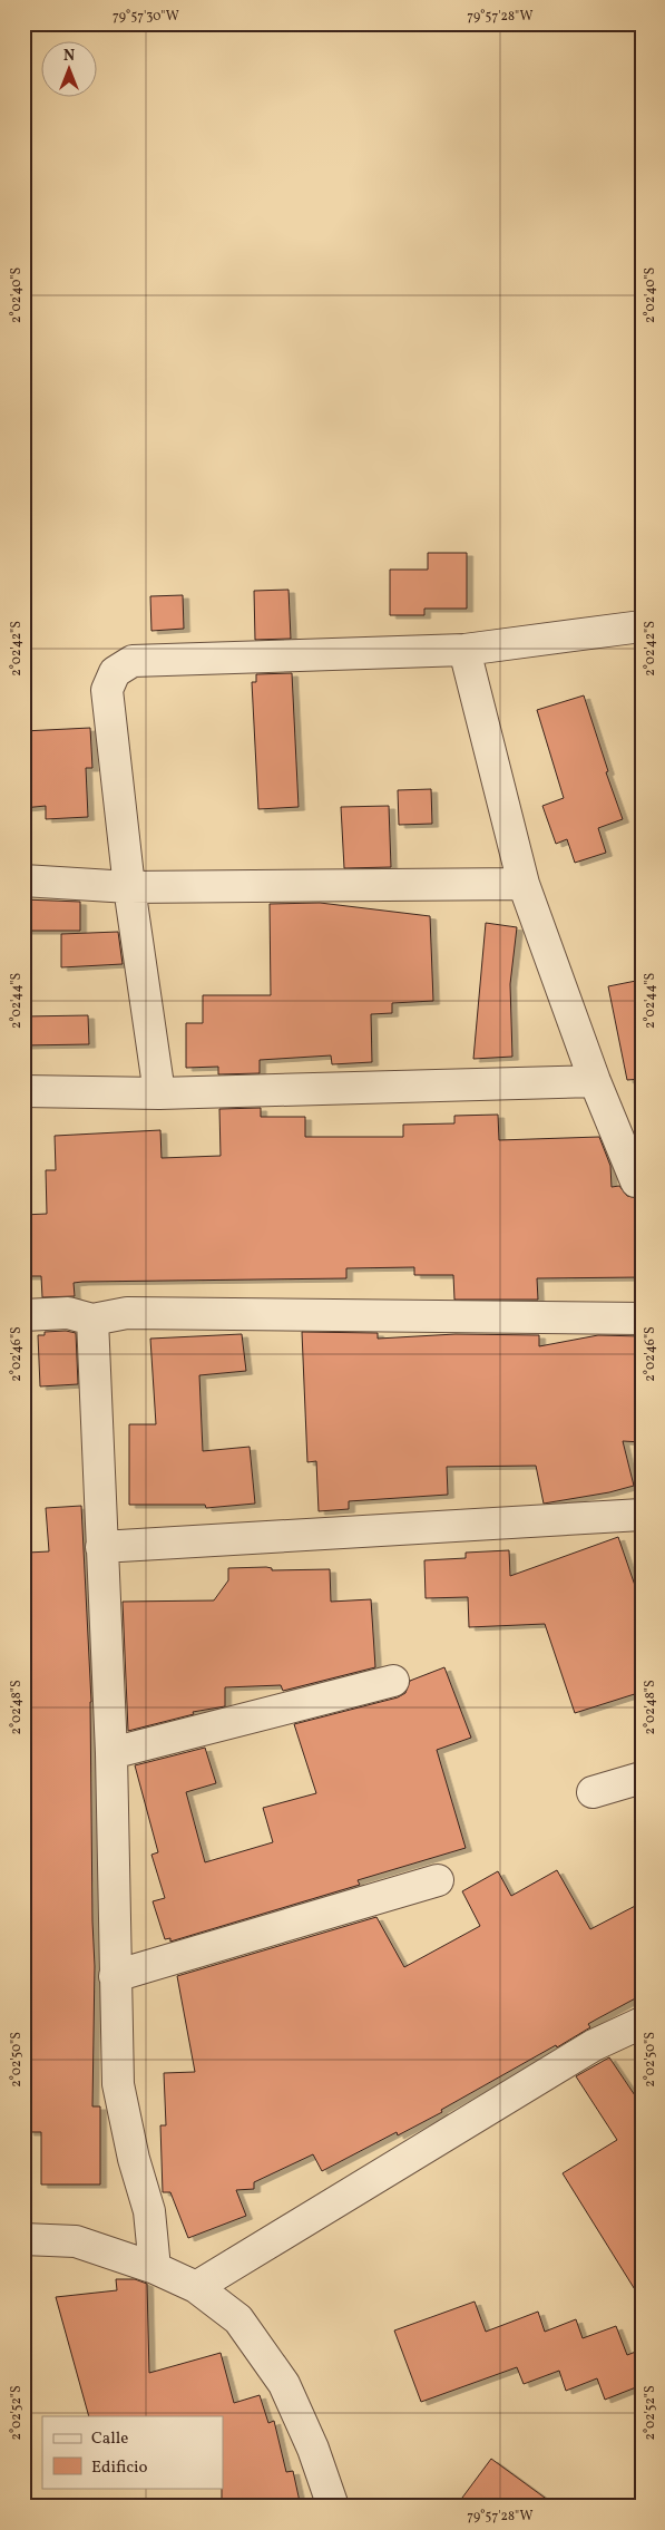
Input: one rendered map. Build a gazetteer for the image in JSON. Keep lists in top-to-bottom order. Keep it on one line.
{"legend":["Calle","Edificio"],"north":"top","coordinates":["79°57'30\"W","79°57'28\"W","2°02'40\"S","2°02'42\"S","2°02'44\"S","2°02'46\"S","2°02'48\"S","2°02'50\"S","2°02'52\"S"]}
